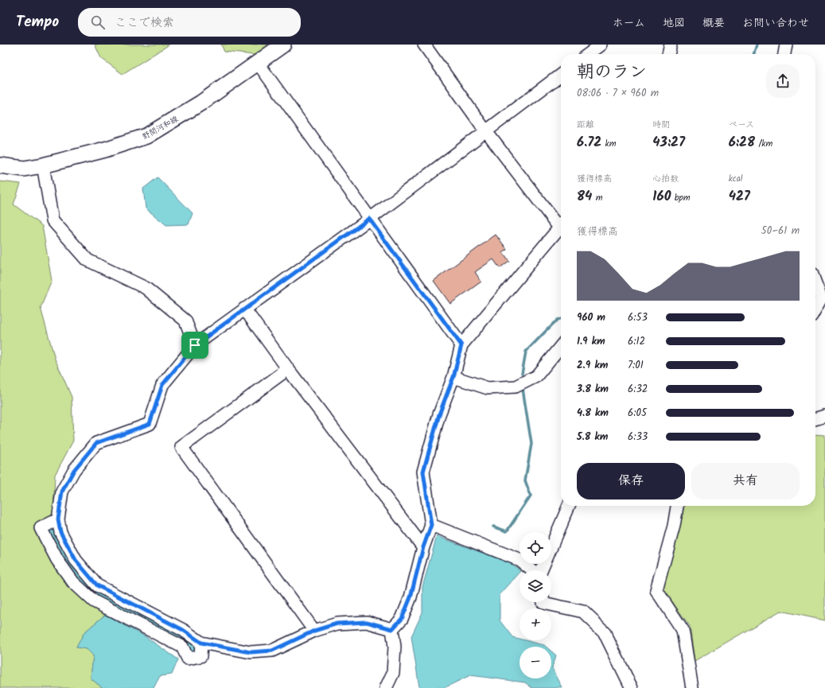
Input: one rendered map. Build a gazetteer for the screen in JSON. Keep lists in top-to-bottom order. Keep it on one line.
{"streets":{"main road":["野間河和線"]},"page":{"header":"Tempo","search":"ここで検索","nav":["ホーム","地図","概要","お問い合わせ"],"heading":["朝のラン","08:06 · 7 × 960 m"],"stats":[["距離","6.72 km"],["時間","43:27"],["ペース","6:28 /km"],["獲得標高","84 m"],["心拍数","160 bpm"],["kcal","427"]],"chart":["獲得標高","50–61 m"],"list":[{"name":"960 m","note":"6:53"},{"name":"1.9 km","note":"6:12"},{"name":"2.9 km","note":"7:01"},{"name":"3.8 km","note":"6:32"},{"name":"4.8 km","note":"6:05"},{"name":"5.8 km","note":"6:33"}],"buttons":["保存","共有"],"map_buttons":["+","−"]}}
